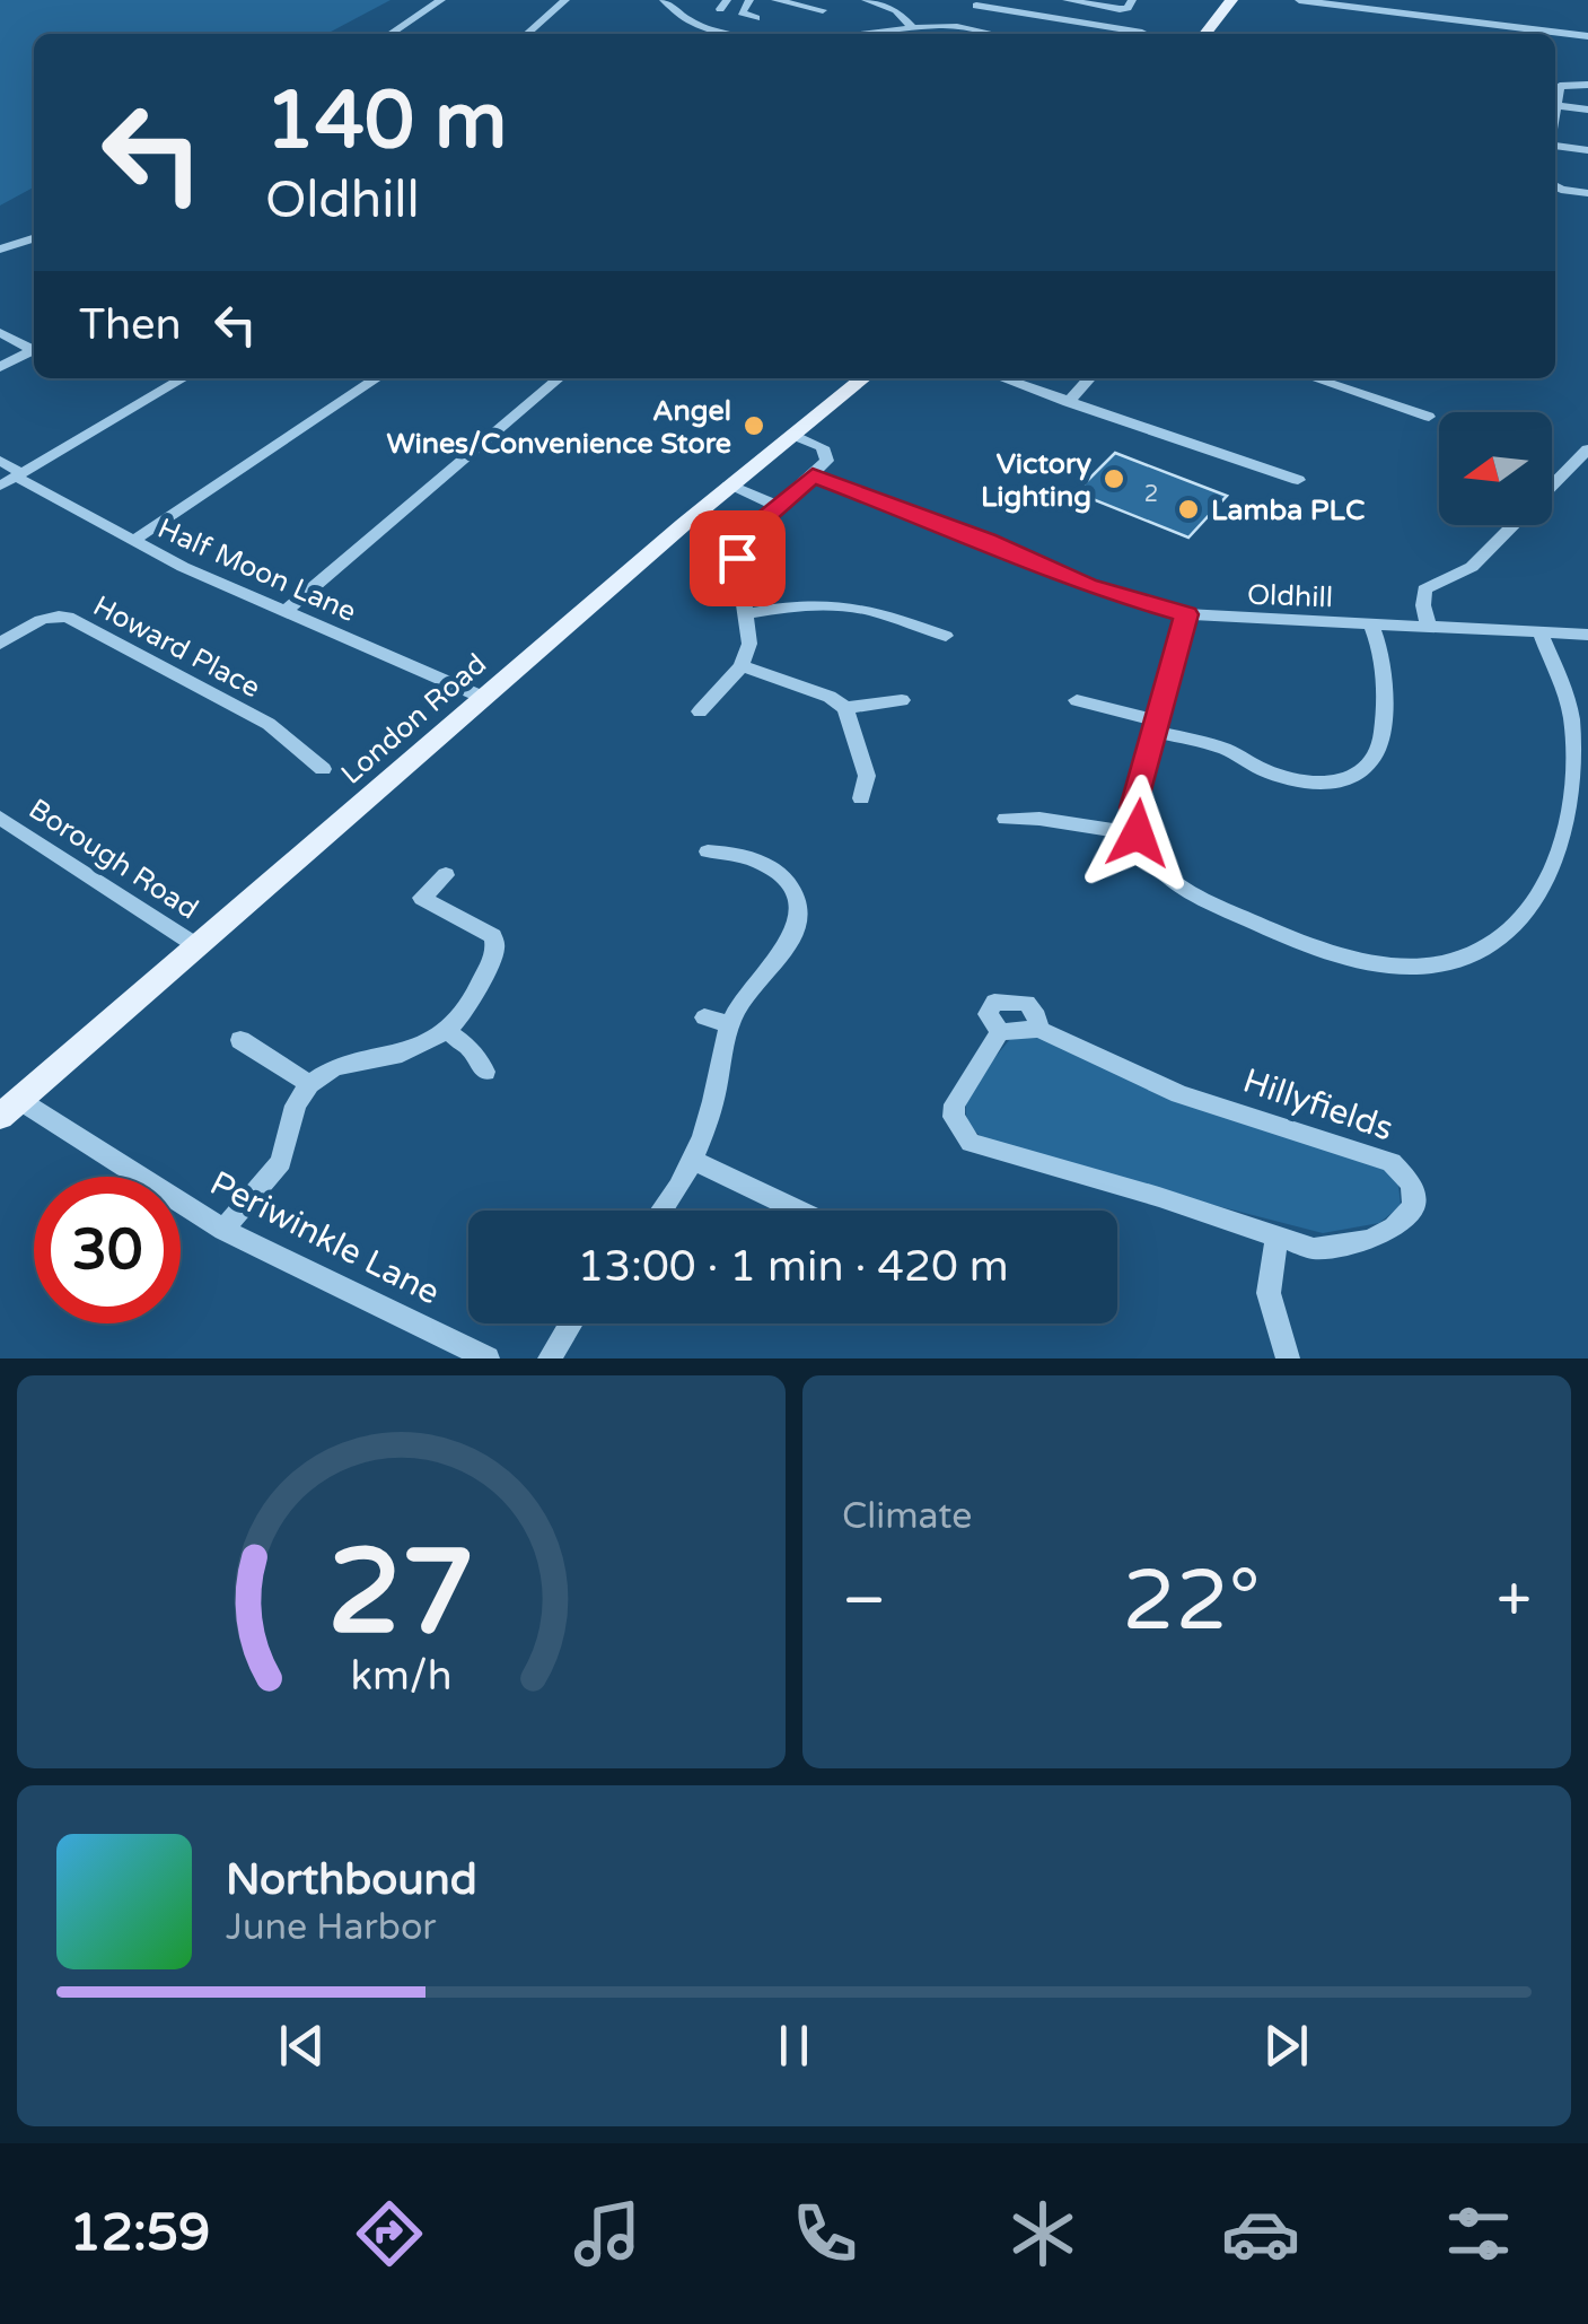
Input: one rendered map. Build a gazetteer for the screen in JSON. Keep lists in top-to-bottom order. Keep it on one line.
{"streets":{"main road":["London Road"],"street":["Half Moon Lane","Oldhill","Howard Place","Borough Road","Hillyfields","Periwinkle Lane"]},"crossings":[["Half Moon Lane","London Road"],["London Road","Borough Road"],["London Road","Periwinkle Lane"]],"places":["Angel Wines/Convenience Store","Victory Lighting","Lamba PLC"],"house_numbers":["2"],"north":"left","page":{"turn":["140 m","Oldhill"],"then":"Then","limit":"30","trip":"13:00 · 1 min · 420 m","tile":"Climate","heat":["−","22°","+"],"song":["Northbound","June Harbor"],"tabs":"12:59","gauge":["27","km/h"]}}
